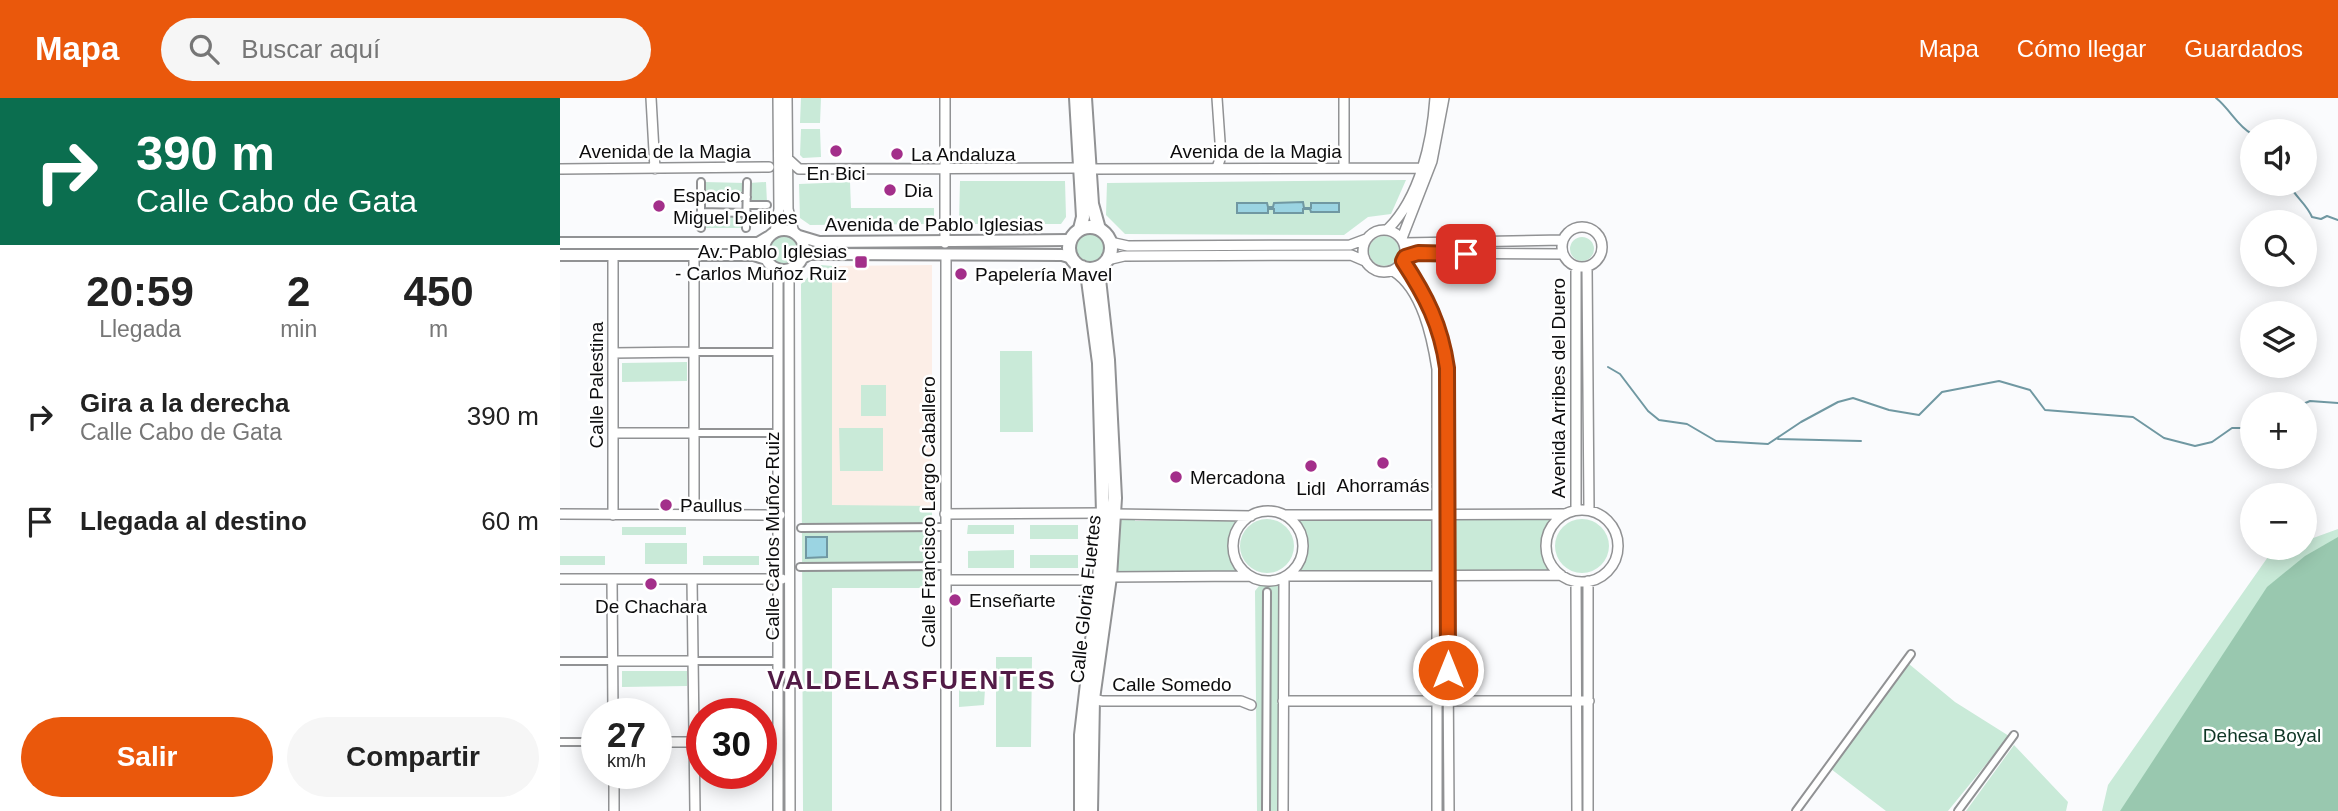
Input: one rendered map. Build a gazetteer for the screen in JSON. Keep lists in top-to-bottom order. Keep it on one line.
{"streets":{"main road":["Calle Gloria Fuertes"],"street":["Avenida de la Magia","Avenida de Pablo Iglesias","Calle Palestina","Avenida Arribes del Duero","Calle Francisco Largo Caballero","Calle Carlos Muñoz Ruiz","Calle Somedo"]},"crossings":[["Avenida de la Magia","Calle Francisco Largo Caballero"],["Avenida de Pablo Iglesias","Calle Francisco Largo Caballero"],["Avenida de Pablo Iglesias","Calle Carlos Muñoz Ruiz"],["Avenida de Pablo Iglesias","Calle Gloria Fuertes"],["Calle Gloria Fuertes","Calle Somedo"]],"districts":["VALDELASFUENTES"],"parks":["Dehesa Boyal"],"places":{"other":["En Bici","La Andaluza","Dia","Espacio Miguel Delibes","Papelería Mavel","Ahorramás","Lidl","Mercadona","Paullus","De Chachara","Enseñarte"],"transit":["Av. Pablo Iglesias - Carlos Muñoz Ruiz"]},"page":{"header":"Mapa","search":"Buscar aquí","nav":["Mapa","Cómo llegar","Guardados"],"turn":["390 m","Calle Cabo de Gata"],"map_buttons":["+","−"],"eta":["20:59","Llegada","2","min","450","m"],"list":[{"name":"Gira a la derecha","note":"Calle Cabo de Gata","value":"390 m"},{"name":"Llegada al destino","value":"60 m"}],"speed":"27 km/h","limit":"30","buttons":["Salir","Compartir"]}}
